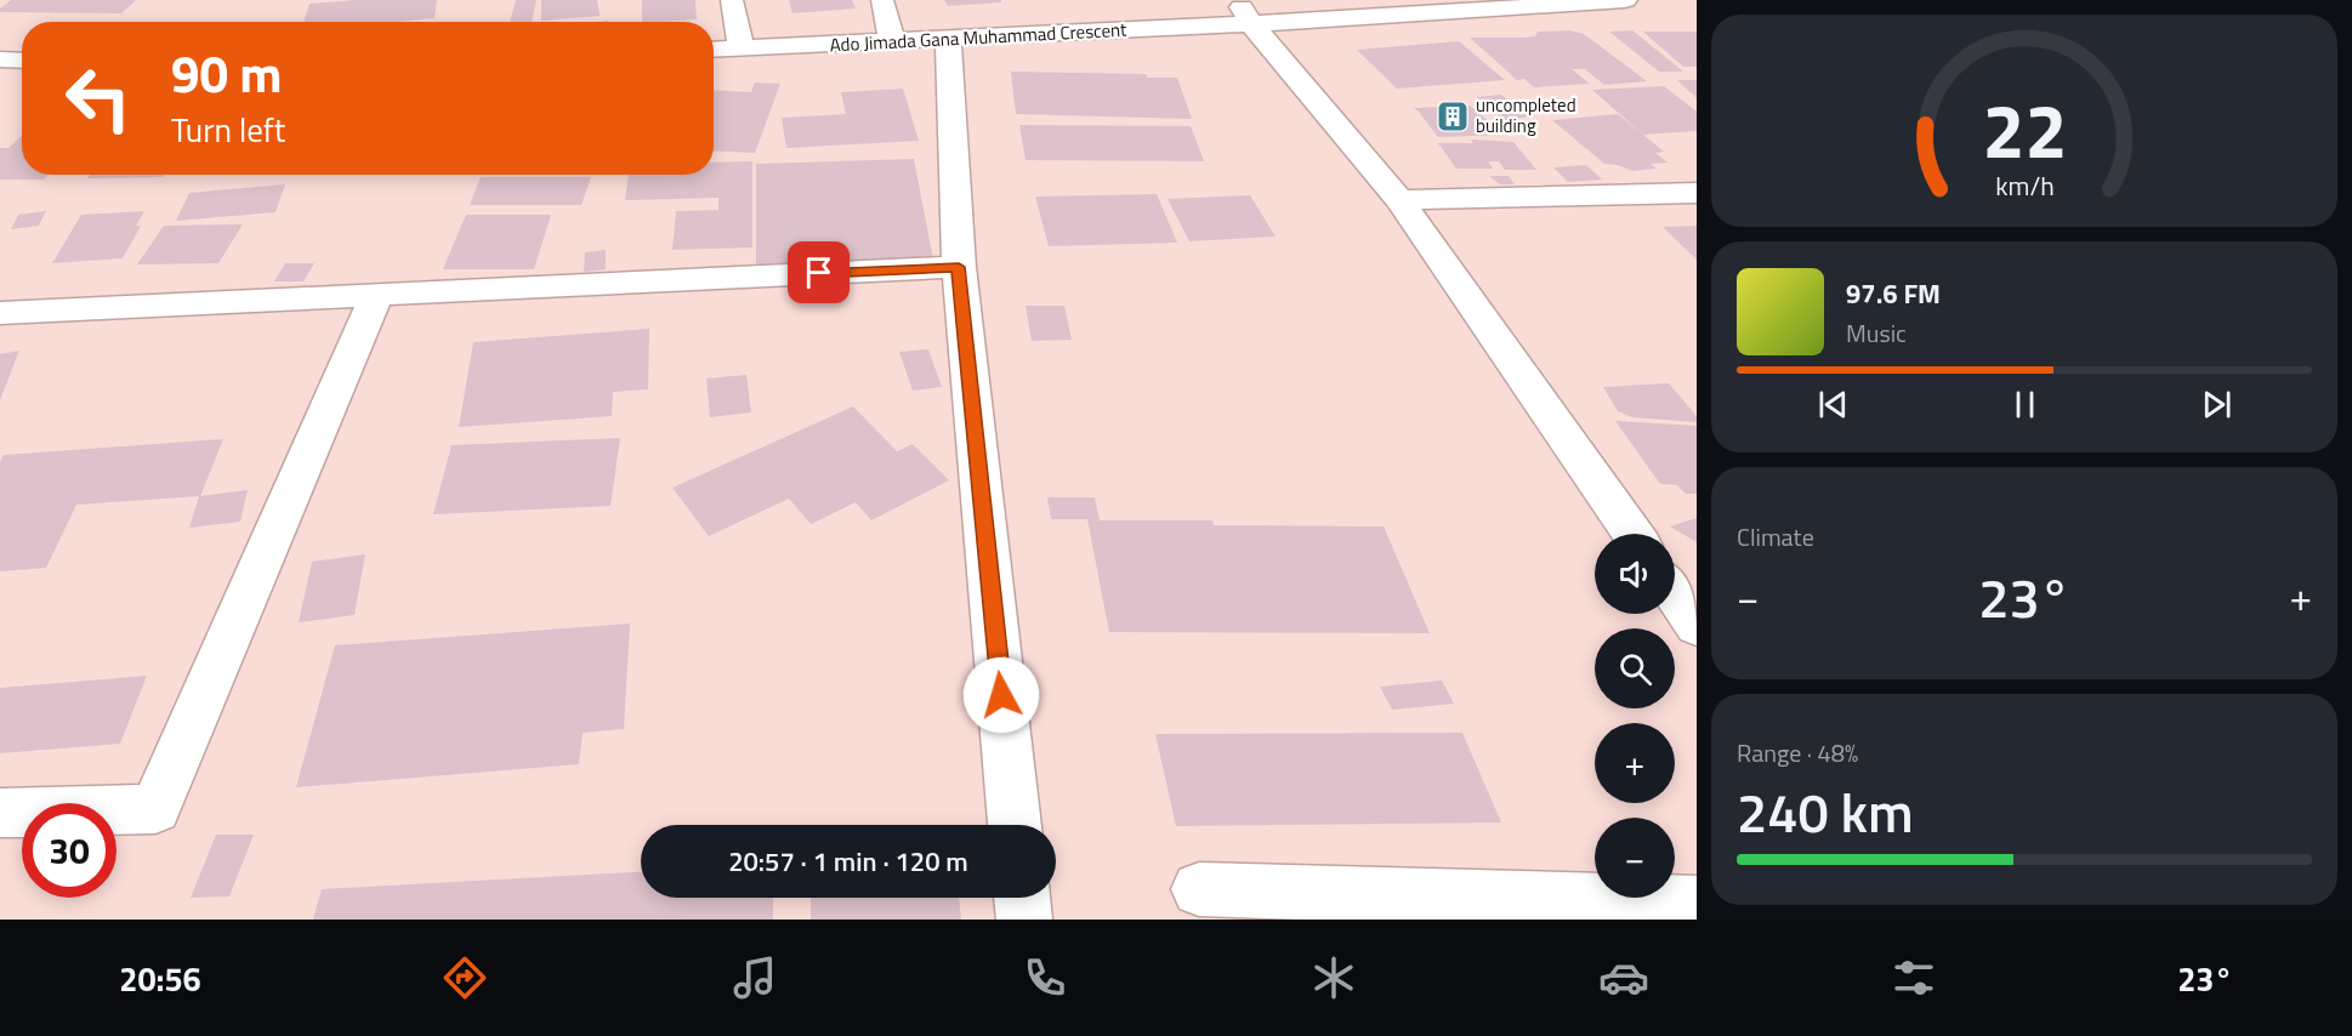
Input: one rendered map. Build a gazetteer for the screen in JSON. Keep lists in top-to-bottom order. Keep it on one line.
{"streets":{"street":["Ado Jimada Gana Muhammad Crescent"]},"places":{"building":["uncompleted building"]},"page":{"turn":["90 m","Turn left"],"song":["97.6 FM","Music"],"tile":["Climate",["Range · 48%","240 km"]],"map_buttons":["+","−"],"heat":["−","23°","+"],"limit":"30","trip":"20:57 · 1 min · 120 m","tabs":["20:56","23°"],"gauge":["22","km/h"]}}
